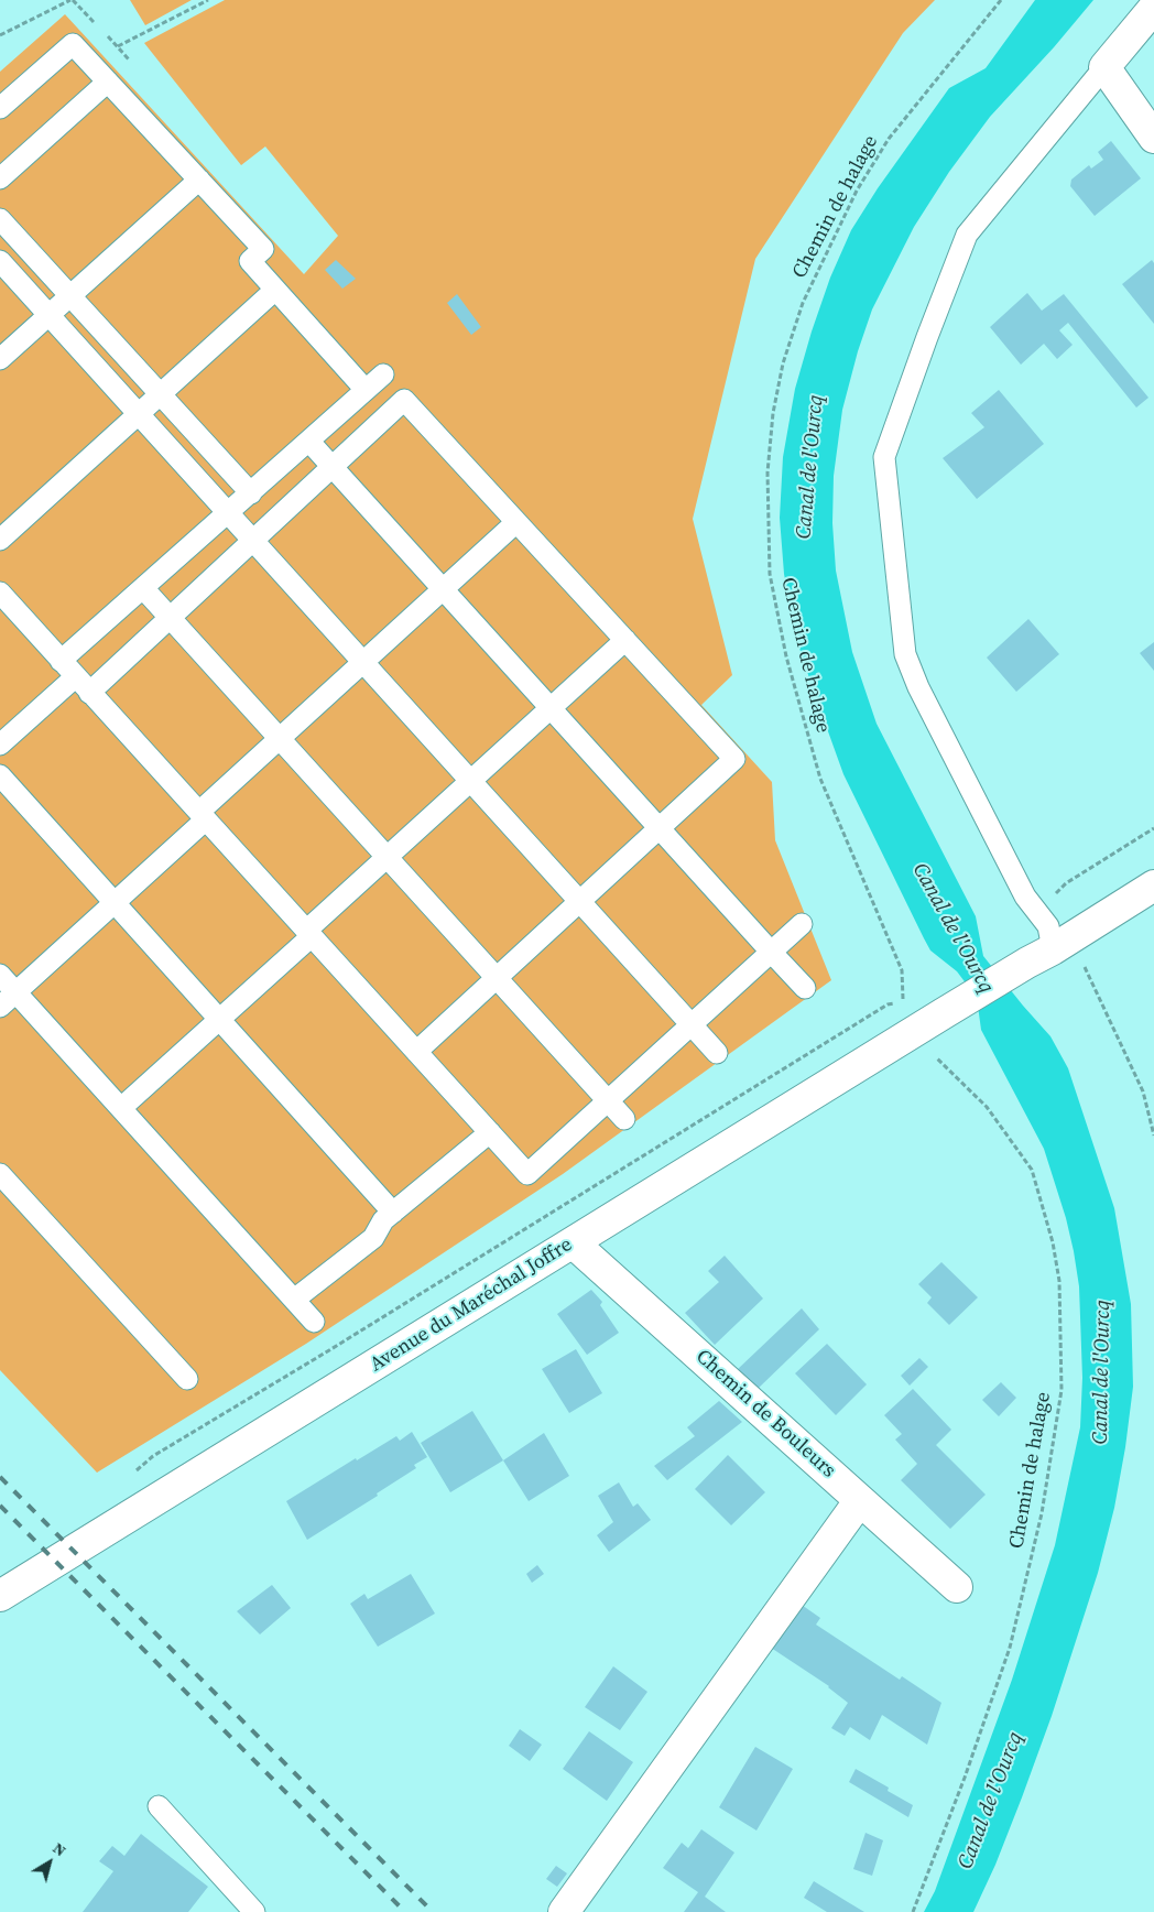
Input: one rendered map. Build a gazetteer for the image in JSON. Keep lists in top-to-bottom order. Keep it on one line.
{"streets":{"main road":["Avenue du Maréchal Joffre","Chemin de Bouleurs"],"path":["Chemin de halage"]},"crossings":[["Avenue du Maréchal Joffre","Chemin de Bouleurs"]],"water":["Canal de l'Ourcq"],"north":"top right"}
